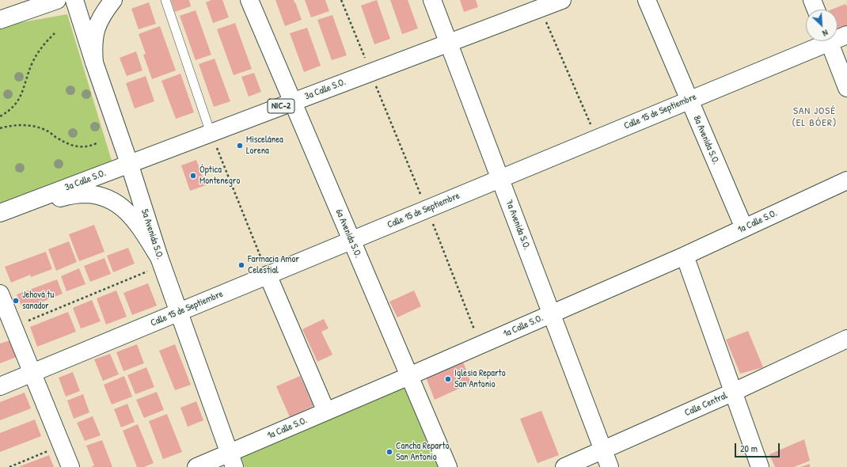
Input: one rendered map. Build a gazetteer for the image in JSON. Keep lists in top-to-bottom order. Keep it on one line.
{"streets":{"main road":["3a Calle S.O.","NIC-2","Calle 15 de Septiembre","8a Avenida S.O.","1a Calle S.O.","7a Avenida S.O.","6a Avenida S.O.","5a Avenida S.O.","Calle Central"]},"crossings":[["3a Calle S.O.","7a Avenida S.O."],["3a Calle S.O.","6a Avenida S.O."],["3a Calle S.O.","5a Avenida S.O."],["Calle 15 de Septiembre","8a Avenida S.O."],["Calle 15 de Septiembre","7a Avenida S.O."],["Calle 15 de Septiembre","6a Avenida S.O."],["Calle 15 de Septiembre","5a Avenida S.O."],["8a Avenida S.O.","1a Calle S.O."],["1a Calle S.O.","7a Avenida S.O."],["1a Calle S.O.","6a Avenida S.O."],["1a Calle S.O.","5a Avenida S.O."],["7a Avenida S.O.","Calle Central"]],"districts":["SAN JOSÉ (EL BÓER)"],"places":["Miscelánea Lorena","Óptica Montenegro","Farmacia Amor Celestial","Jehová tu sanador","Iglesia Reparto San Antonio","Cancha Reparto San Antonio"],"scale_bar":"20 m","north":"bottom right"}
